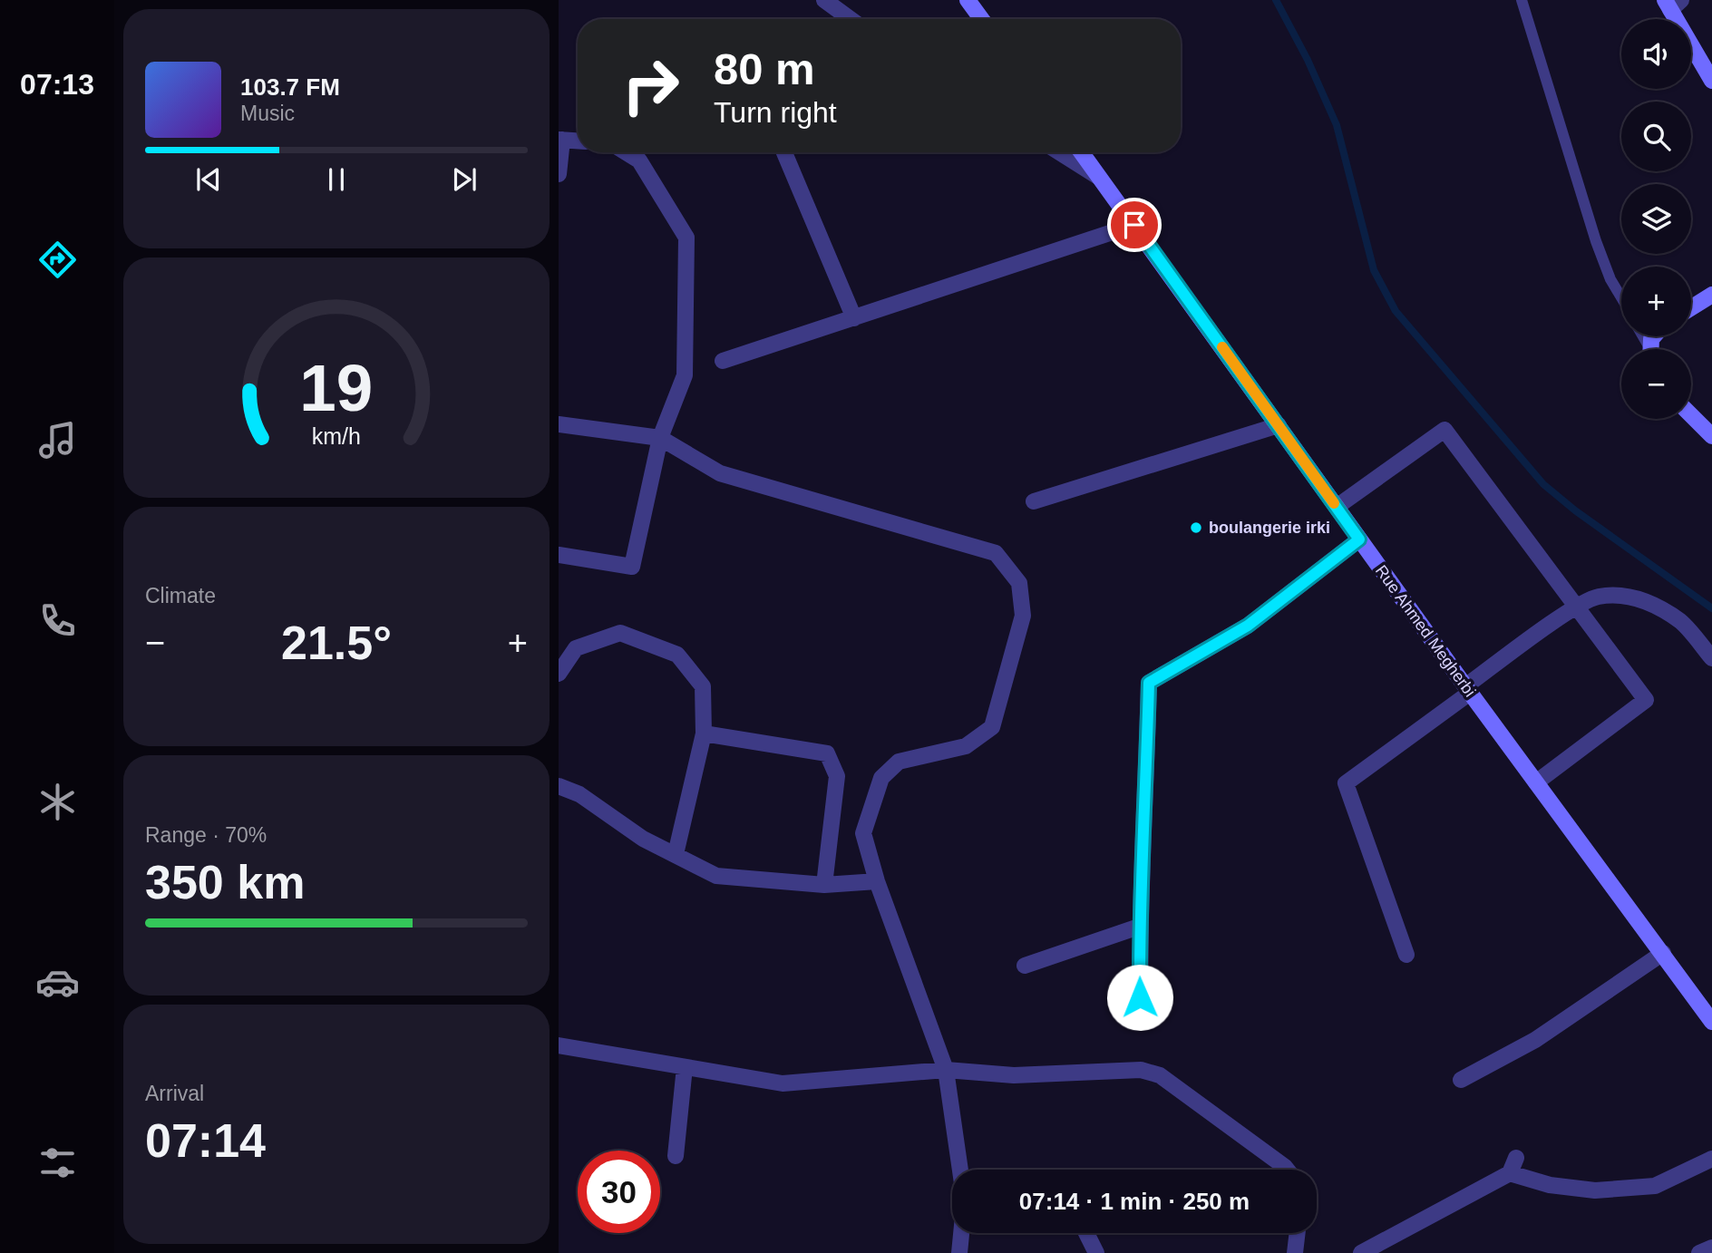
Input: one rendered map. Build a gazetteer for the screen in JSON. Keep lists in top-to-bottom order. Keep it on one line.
{"streets":{"main road":["Rue Ahmed Megherbi"]},"places":["boulangerie irki"],"page":{"tabs":"07:13","map_buttons":["+","−"],"turn":["80 m","Turn right"],"song":["103.7 FM","Music"],"tile":["Climate",["Range · 70%","350 km"],["Arrival","07:14"]],"heat":["−","21.5°","+"],"limit":"30","trip":"07:14 · 1 min · 250 m","gauge":["19","km/h"]}}
